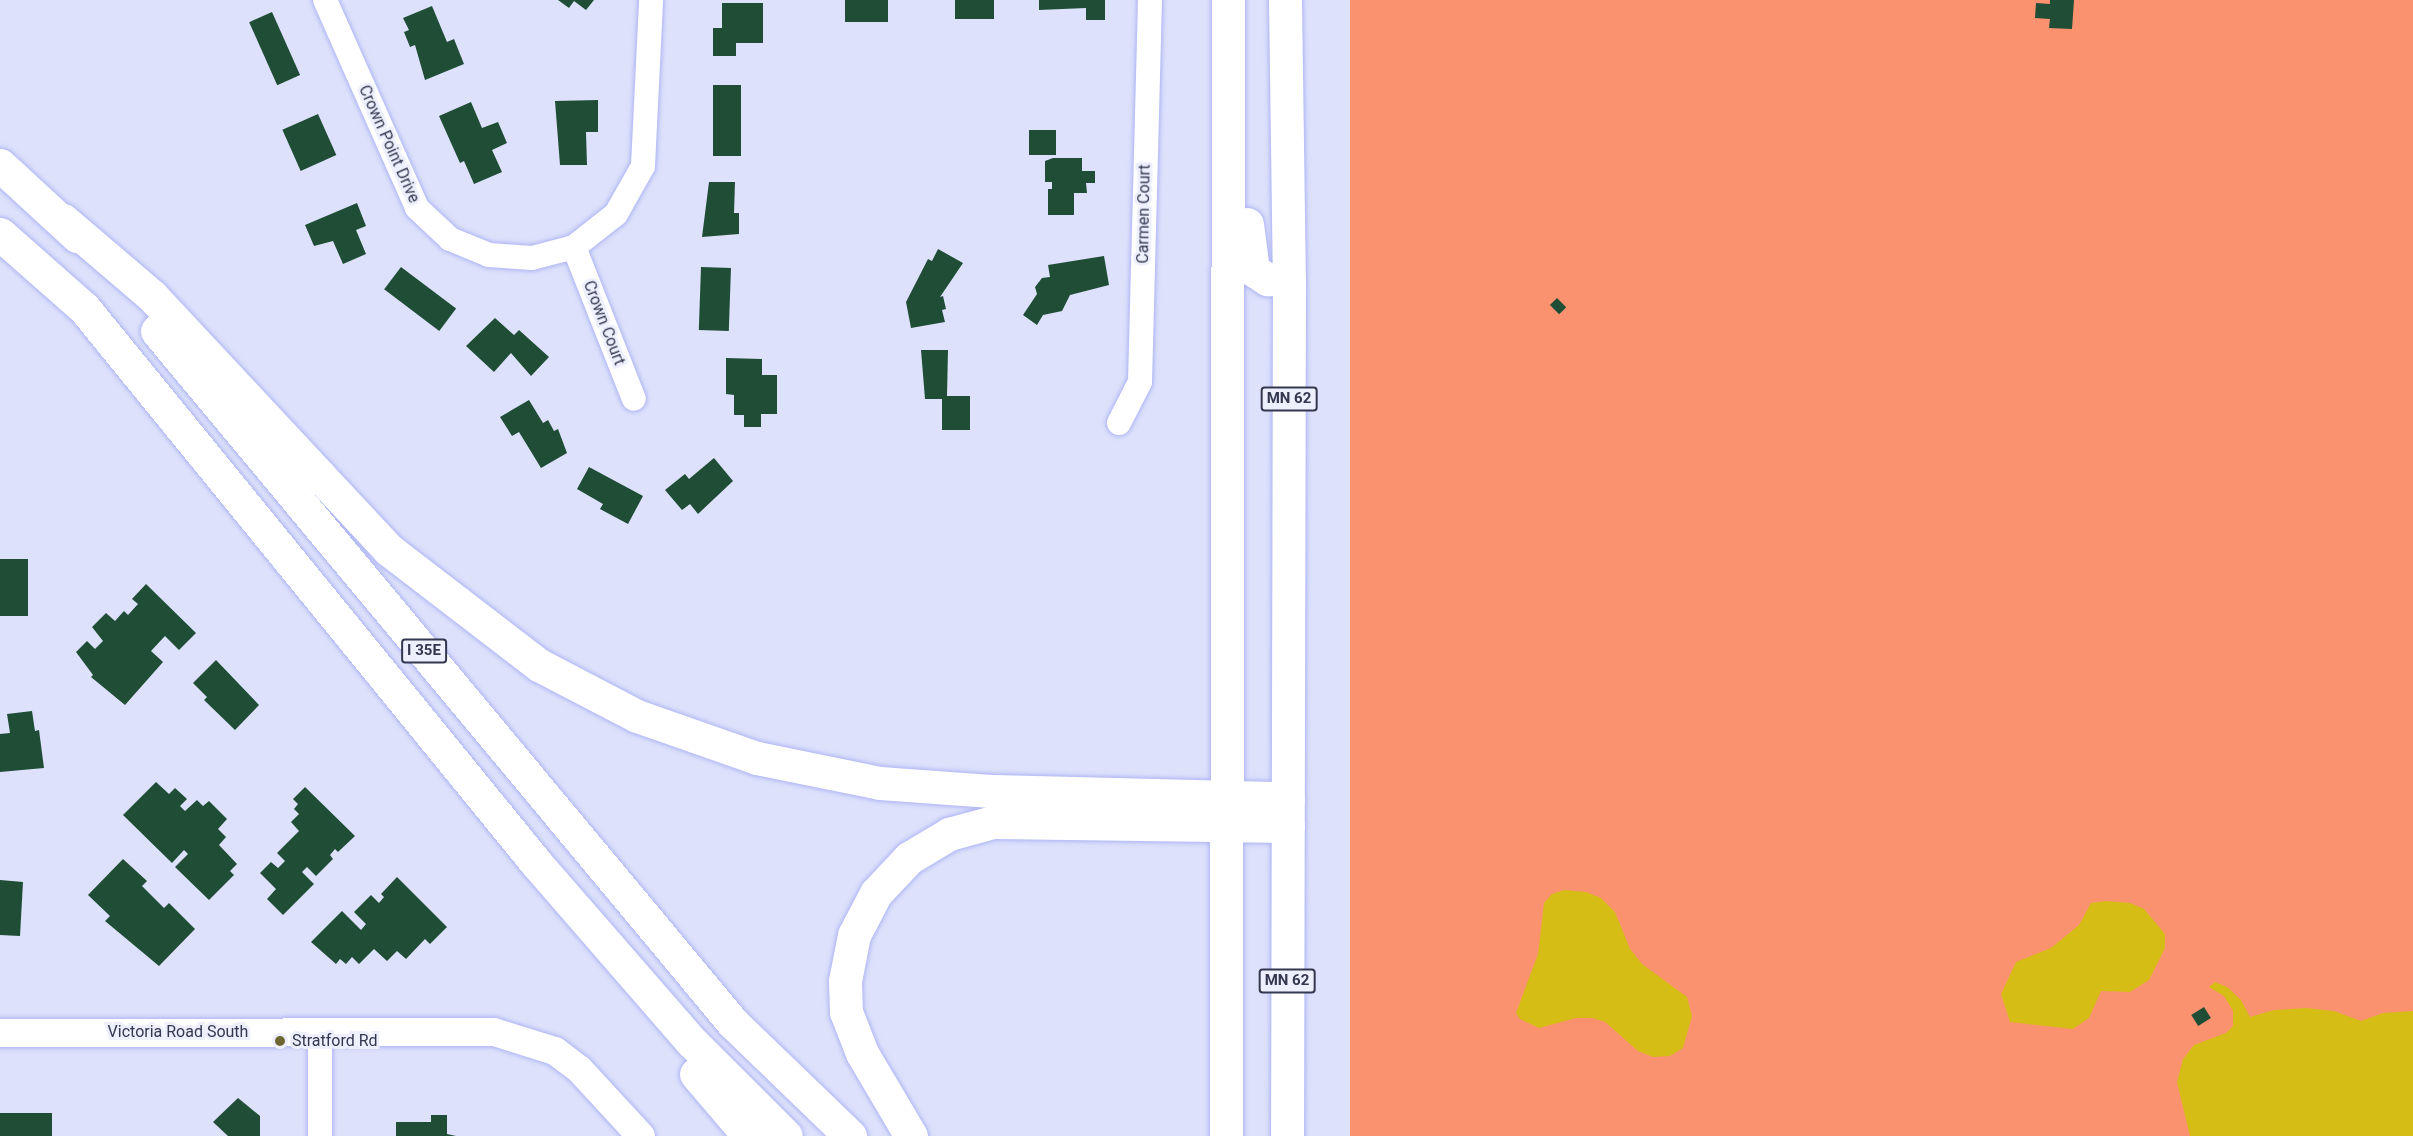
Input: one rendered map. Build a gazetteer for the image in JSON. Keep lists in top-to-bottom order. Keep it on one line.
{"streets":{"highway":["MN 62","I 35E"],"street":["Crown Point Drive","Carmen Court","Crown Court","Victoria Road South"]},"crossings":[["Crown Point Drive","Crown Court"]],"places":["Stratford Rd"]}
